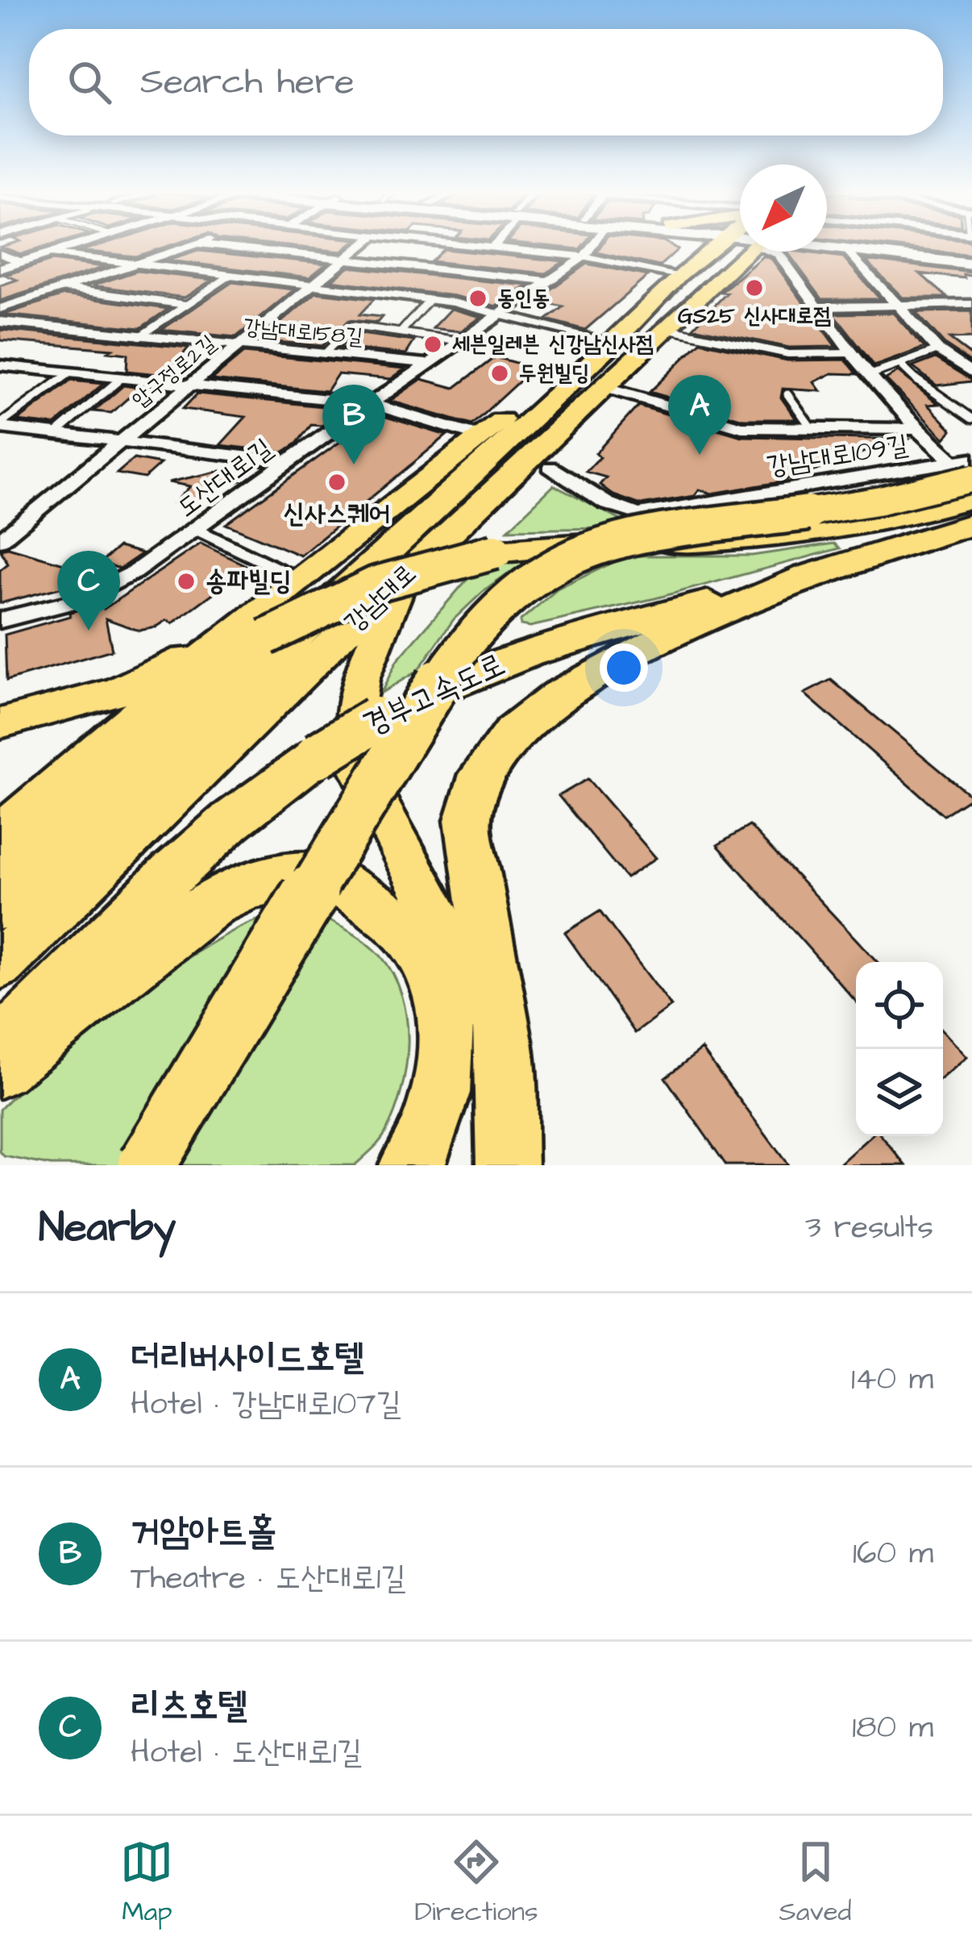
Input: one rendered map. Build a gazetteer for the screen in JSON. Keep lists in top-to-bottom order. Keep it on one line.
{"streets":{"highway":["경부고속도로"],"main road":["강남대로"],"street":["강남대로158길","압구정로2길","강남대로109길","도산대로1길"]},"crossings":[["강남대로158길","압구정로2길"],["강남대로158길","도산대로1길"]],"places":["GS25 신사대로점","동인동","세븐일레븐 신강남신사점","두원빌딩","신사스퀘어","송파빌딩"],"north":"bottom left","page":{"search":"Search here","pins":["A","B","C"],"heading":["Nearby","3 results"],"list":[{"mark":"A","name":"더리버사이드호텔","note":"Hotel · 강남대로107길","value":"140 m"},{"mark":"B","name":"거암아트홀","note":"Theatre · 도산대로1길","value":"160 m"},{"mark":"C","name":"리츠호텔","note":"Hotel · 도산대로1길","value":"180 m"}],"nav":["Map","Directions","Saved"]}}
